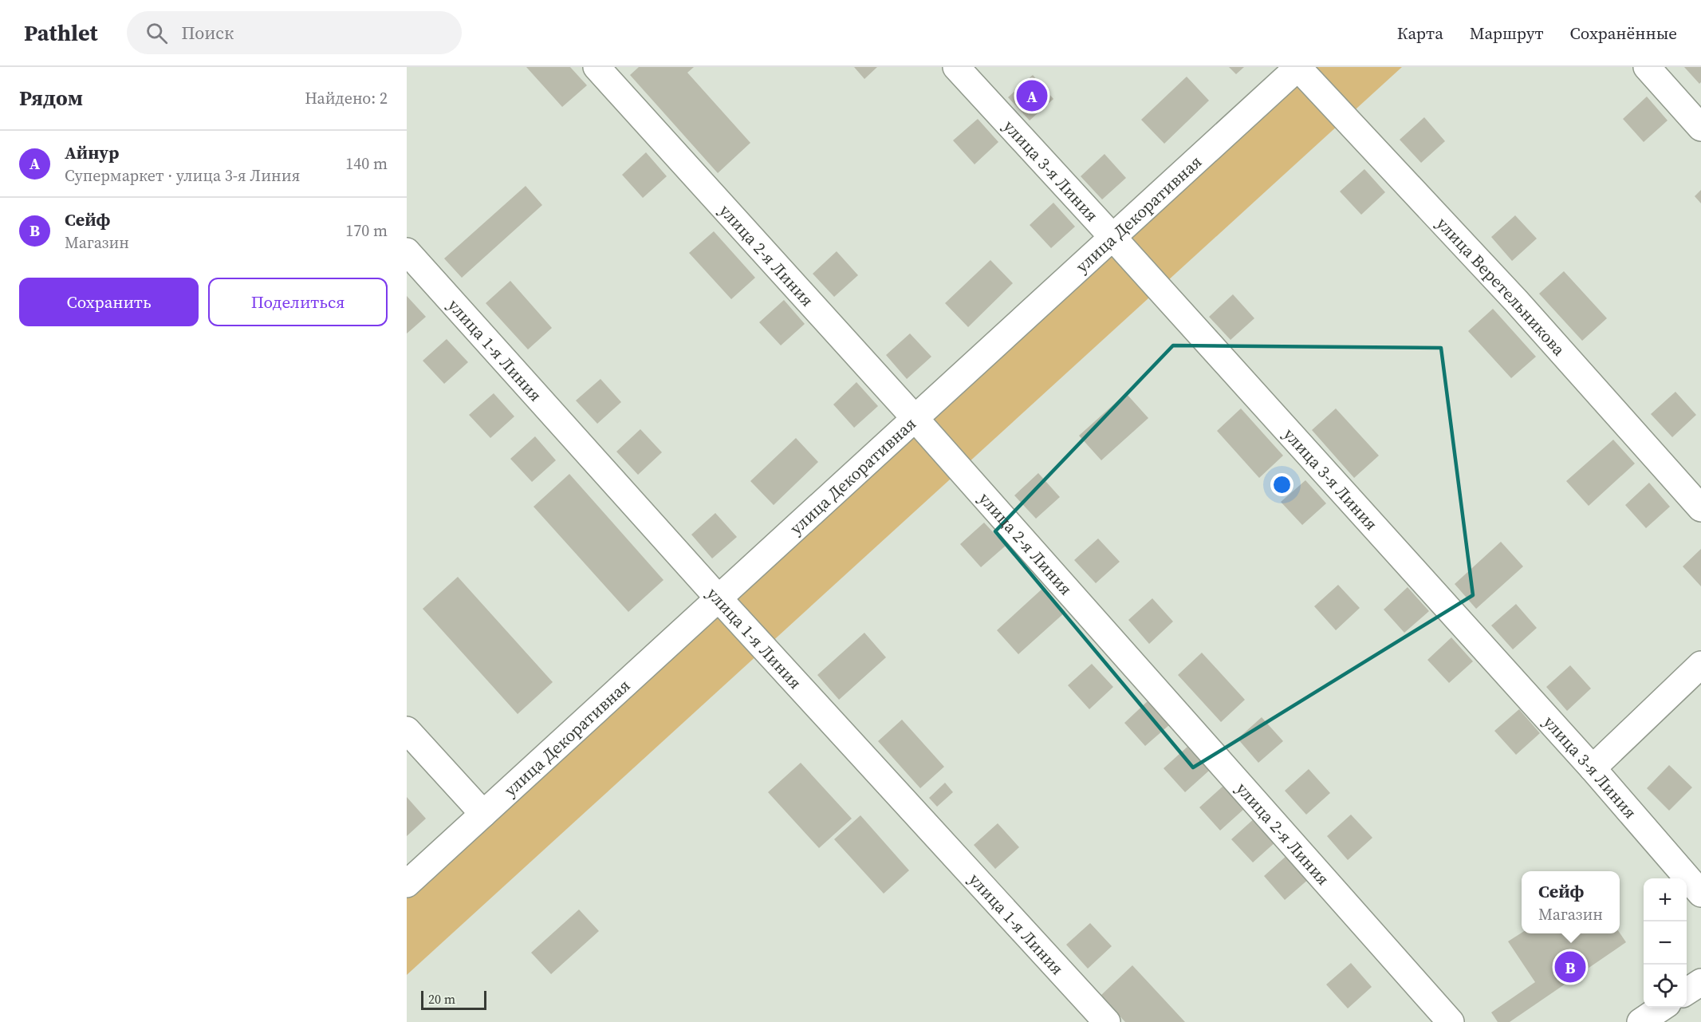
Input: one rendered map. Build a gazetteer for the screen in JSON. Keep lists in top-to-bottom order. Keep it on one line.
{"streets":{"street":["улица 3-я Линия","улица Декоративная","улица 2-я Линия","улица Веретельникова","улица 1-я Линия"]},"crossings":[["улица 3-я Линия","улица Декоративная"],["улица Декоративная","улица 2-я Линия"],["улица Декоративная","улица Веретельникова"],["улица Декоративная","улица 1-я Линия"]],"scale_bar":"20 m","page":{"header":"Pathlet","search":"Поиск","nav":["Карта","Маршрут","Сохранённые"],"heading":["Рядом","Найдено: 2"],"pins":["A","B"],"list":[{"mark":"A","name":"Айнур","note":"Супермаркет · улица 3-я Линия","value":"140 m"},{"mark":"B","name":"Сейф","note":"Магазин","value":"170 m"}],"buttons":["Сохранить","Поделиться"],"popup":["Сейф","Магазин"],"map_buttons":["+","−"],"scale":"20 m"}}
